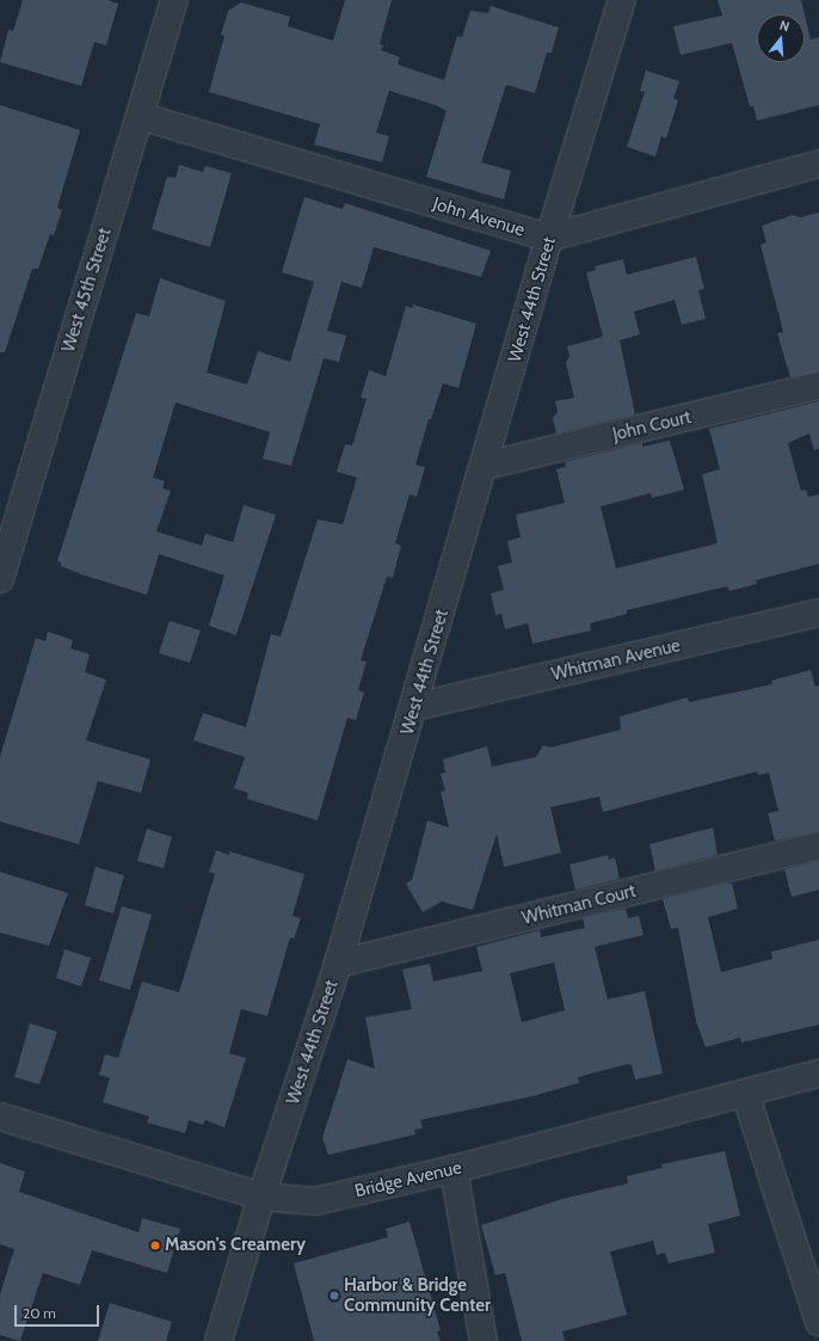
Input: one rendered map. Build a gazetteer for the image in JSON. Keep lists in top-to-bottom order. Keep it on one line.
{"streets":{"street":["John Avenue","West 45th Street","West 44th Street","John Court","Whitman Avenue","Whitman Court","Bridge Avenue"]},"crossings":[["John Avenue","West 45th Street"],["John Avenue","West 44th Street"],["West 44th Street","John Court"],["West 44th Street","Whitman Avenue"],["West 44th Street","Whitman Court"],["West 44th Street","Bridge Avenue"]],"places":["Mason's Creamery","Harbor & Bridge Community Center"],"scale_bar":"20 m","north":"top"}
